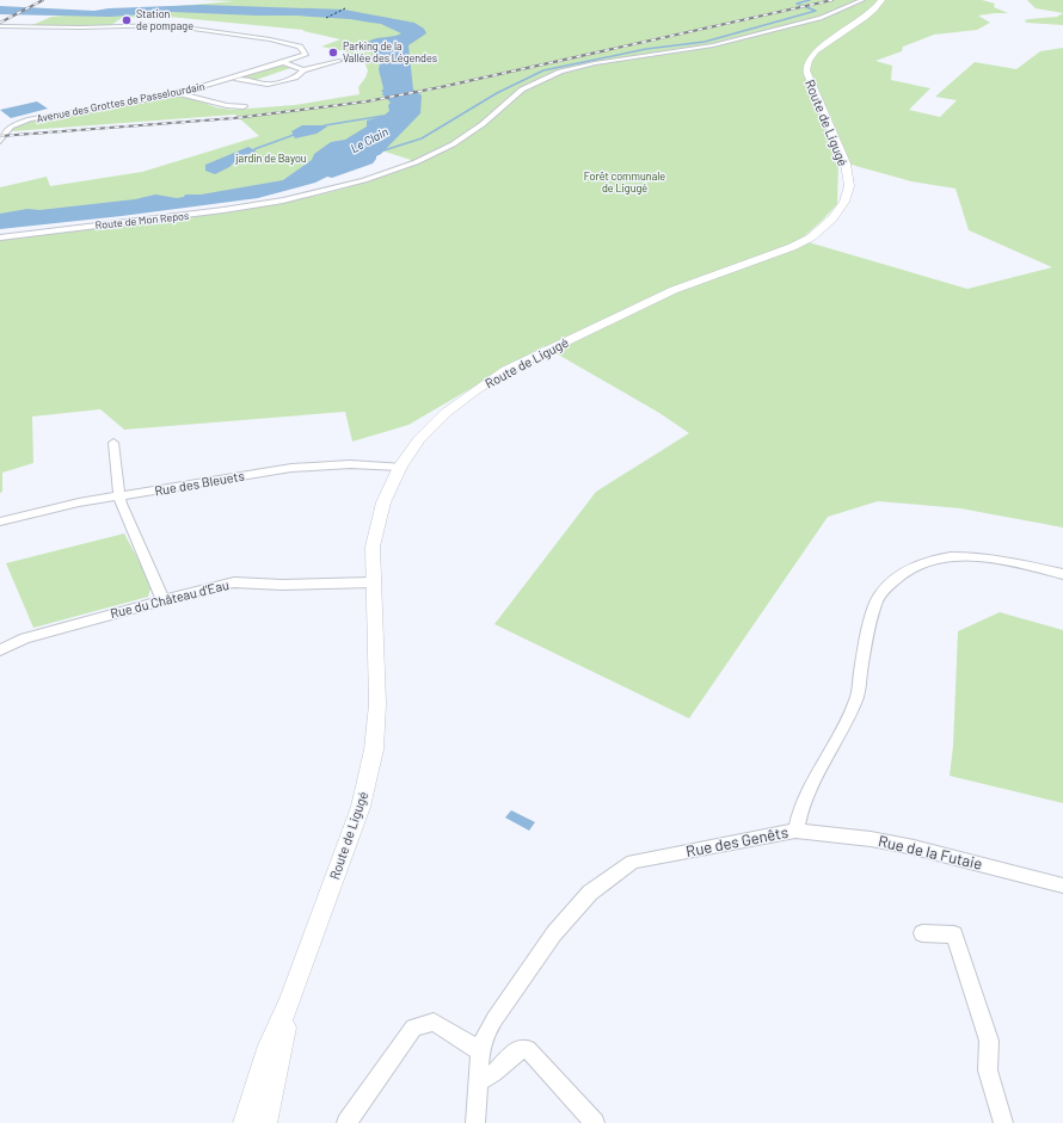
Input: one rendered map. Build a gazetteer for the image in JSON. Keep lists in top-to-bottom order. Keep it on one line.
{"streets":{"street":["Avenue des Grottes de Passelourdain","Route de Ligugé","Route de Mon Repos","Rue des Bleuets","Rue du Château d'Eau","Rue des Genêts","Rue de la Futaie"]},"crossings":[["Route de Ligugé","Rue des Bleuets"],["Route de Ligugé","Rue du Château d'Eau"],["Rue des Genêts","Rue de la Futaie"]],"water":["Le Clain"],"parks":["jardin de Bayou","Forêt communale de Ligugé"],"places":["Station de pompage","Parking de la Vallée des Légendes"]}
